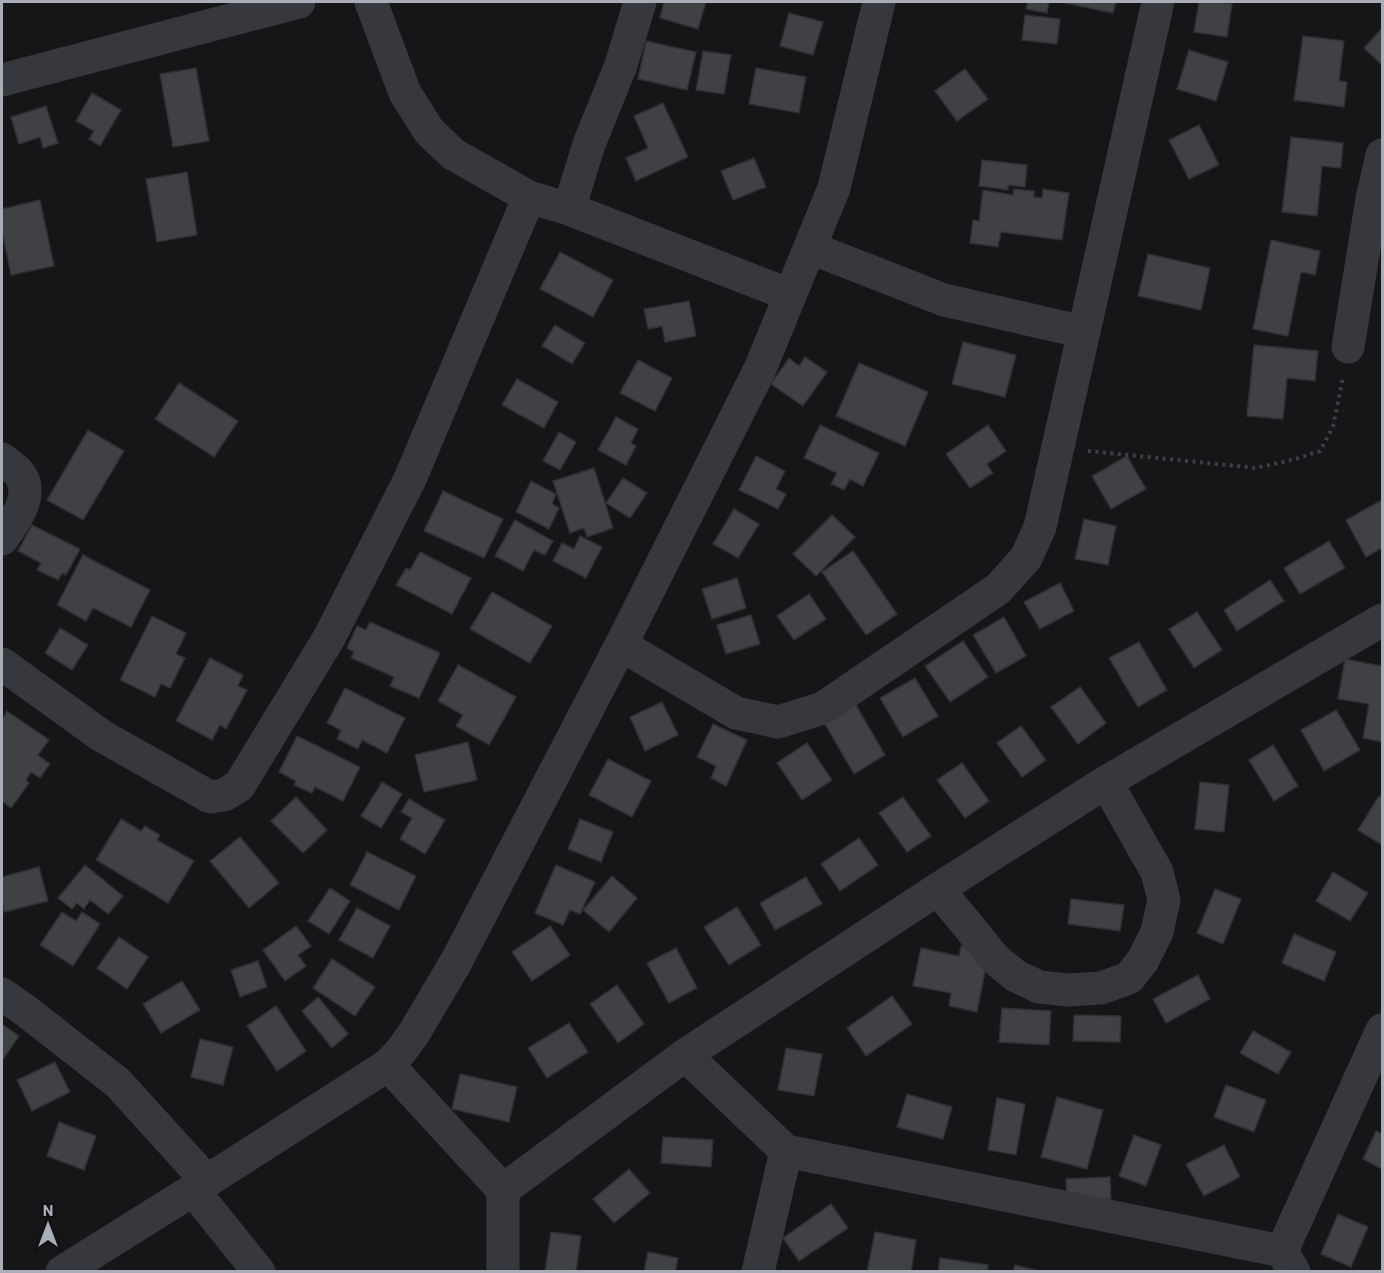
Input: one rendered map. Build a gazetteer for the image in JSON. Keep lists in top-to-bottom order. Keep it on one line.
{"north":"top"}
